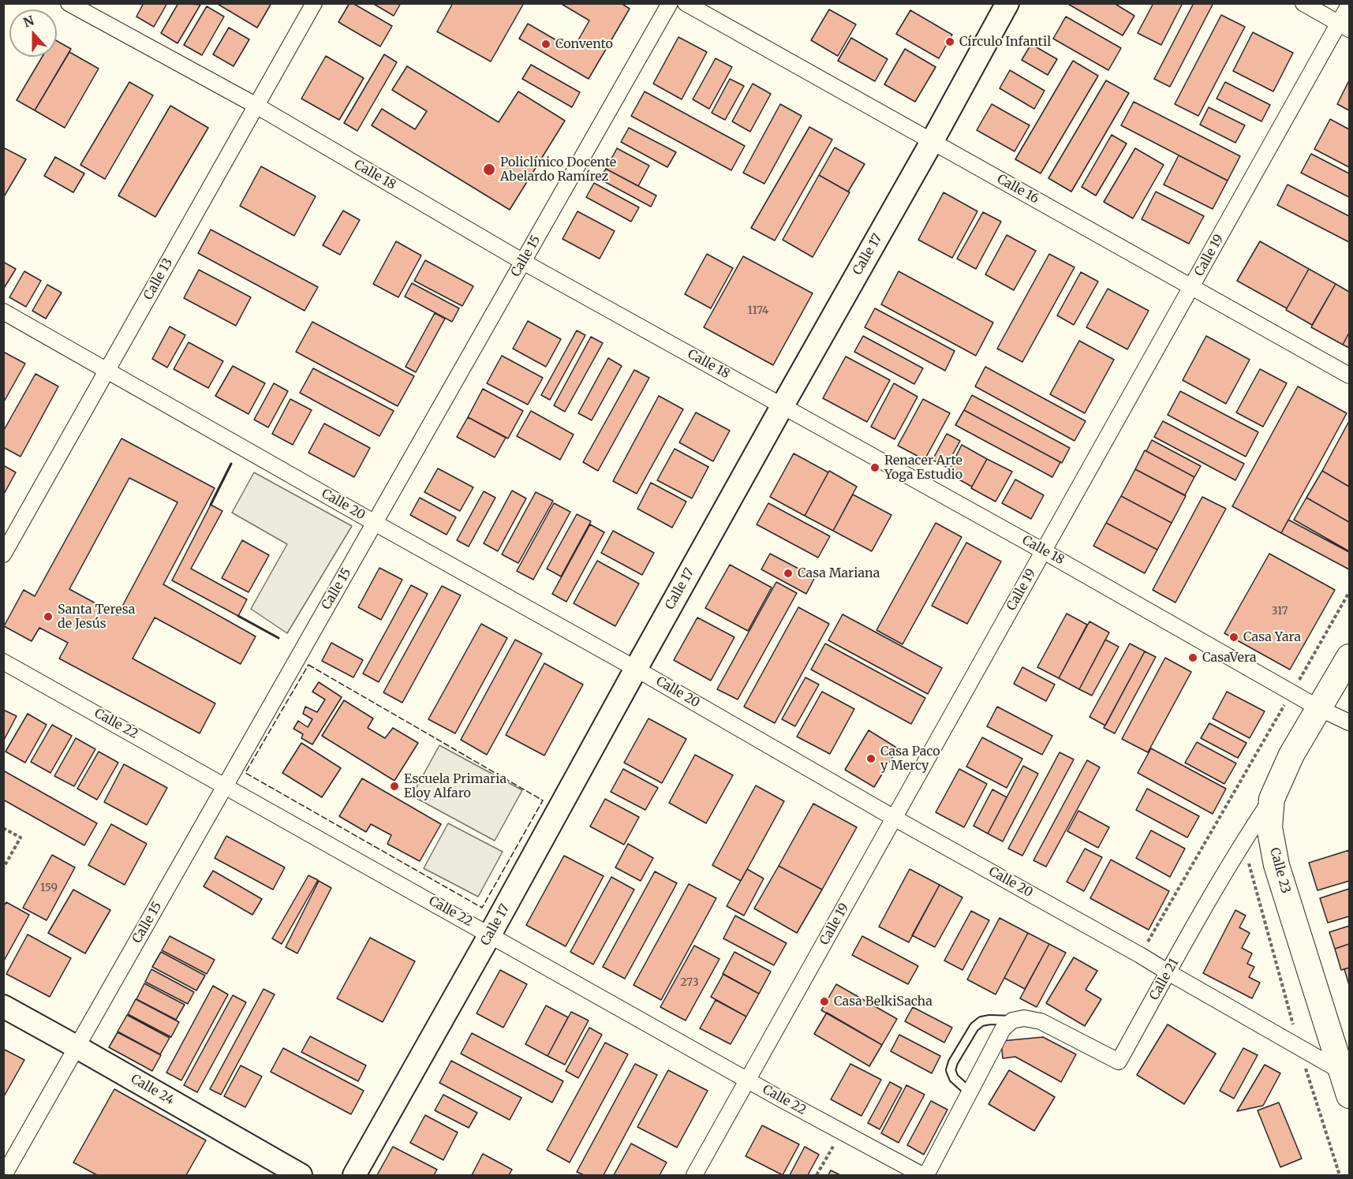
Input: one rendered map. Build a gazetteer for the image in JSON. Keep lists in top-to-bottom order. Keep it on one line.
{"streets":{"main road":["Calle 23"],"street":["Calle 18","Calle 16","Calle 17","Calle 19","Calle 15","Calle 13","Calle 20","Calle 22","Calle 21","Calle 24"]},"crossings":[["Calle 18","Calle 17"],["Calle 18","Calle 19"],["Calle 18","Calle 15"],["Calle 18","Calle 13"],["Calle 18","Calle 23"],["Calle 16","Calle 17"],["Calle 16","Calle 19"],["Calle 17","Calle 20"],["Calle 17","Calle 22"],["Calle 19","Calle 20"],["Calle 19","Calle 22"],["Calle 15","Calle 20"],["Calle 15","Calle 22"],["Calle 15","Calle 24"],["Calle 13","Calle 20"],["Calle 20","Calle 23"],["Calle 20","Calle 21"],["Calle 23","Calle 21"]],"places":["Círculo Infantil","Convento","Policlínico Docente Abelardo Ramírez","Renacer Arte Yoga Estudio","Casa Mariana","Santa Teresa de Jesús","Casa Yara","CasaVera","Casa Paco y Mercy","Escuela Primaria Eloy Alfaro","Casa BelkiSacha"],"house_numbers":["1174","317","159","273"],"north":"top"}
